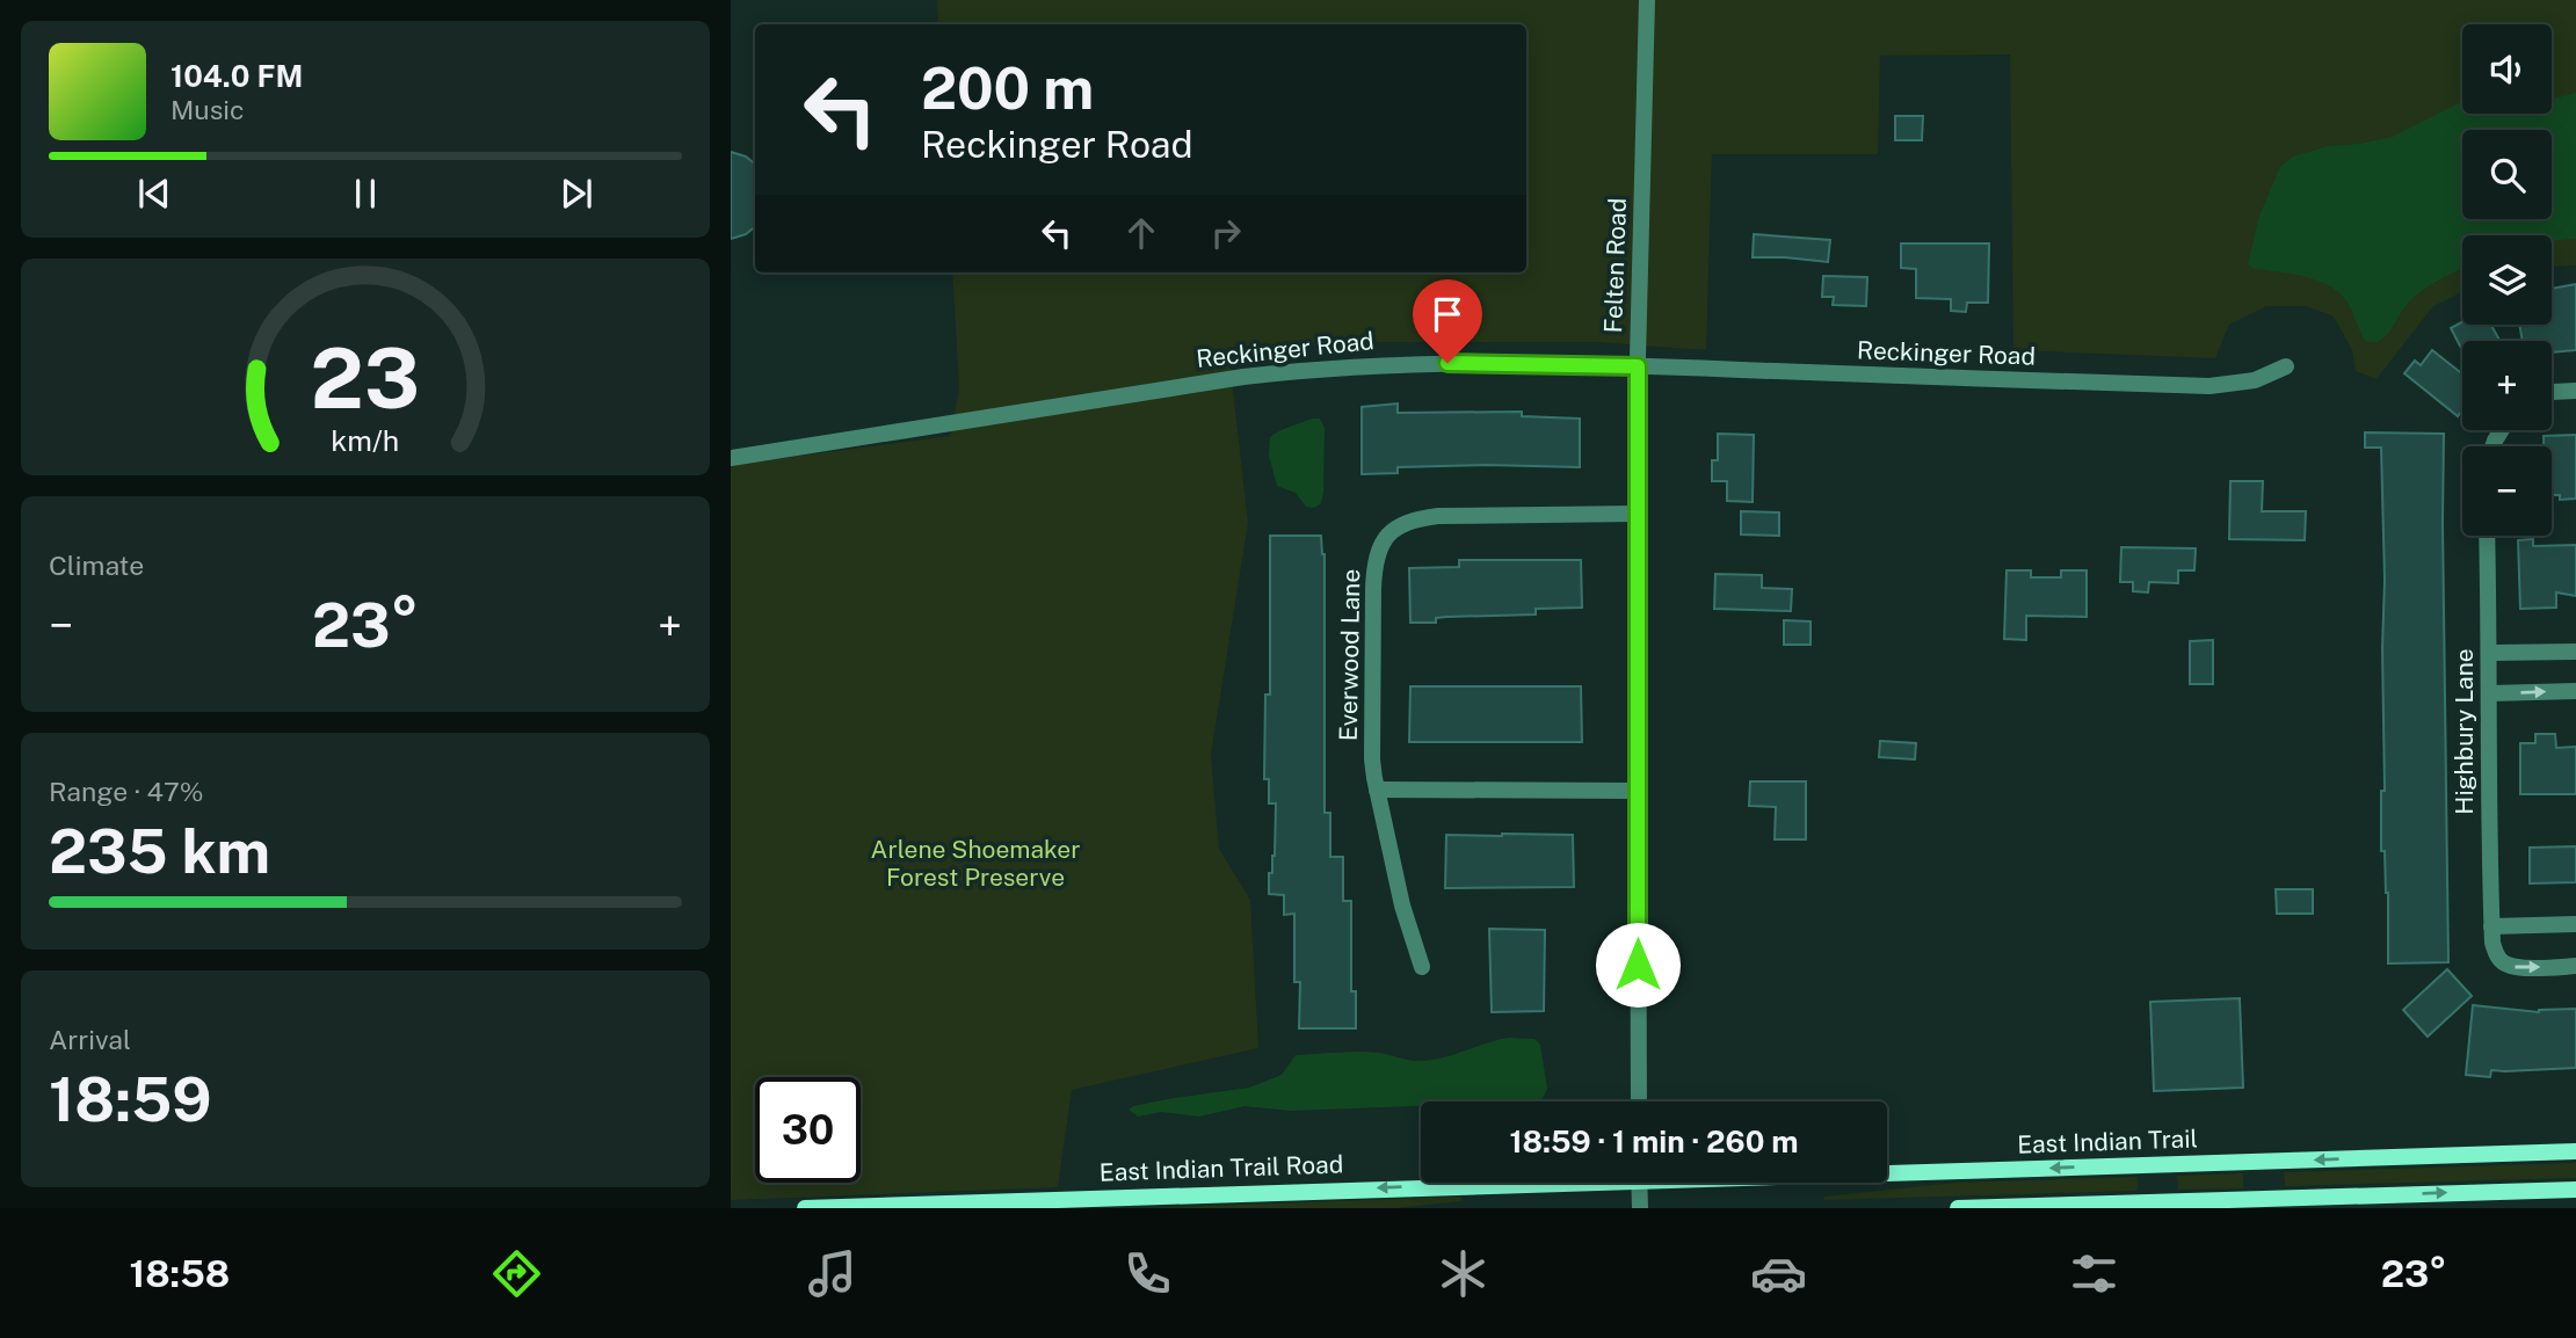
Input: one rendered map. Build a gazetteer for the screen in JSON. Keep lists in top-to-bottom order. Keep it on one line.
{"streets":{"main road":["East Indian Trail","East Indian Trail Road"],"street":["Felten Road","Reckinger Road","Everwood Lane","Highbury Lane"]},"crossings":[["Felten Road","Reckinger Road"],["Felten Road","Everwood Lane"]],"one_way":["East Indian Trail Road"],"parks":["Arlene Shoemaker Forest Preserve"],"page":{"map_buttons":["+","−"],"turn":["200 m","Reckinger Road"],"song":["104.0 FM","Music"],"tile":["Climate",["Range · 47%","235 km"],["Arrival","18:59"]],"heat":["−","23°","+"],"limit":"30","trip":"18:59 · 1 min · 260 m","tabs":["18:58","23°"],"gauge":["23","km/h"]}}
